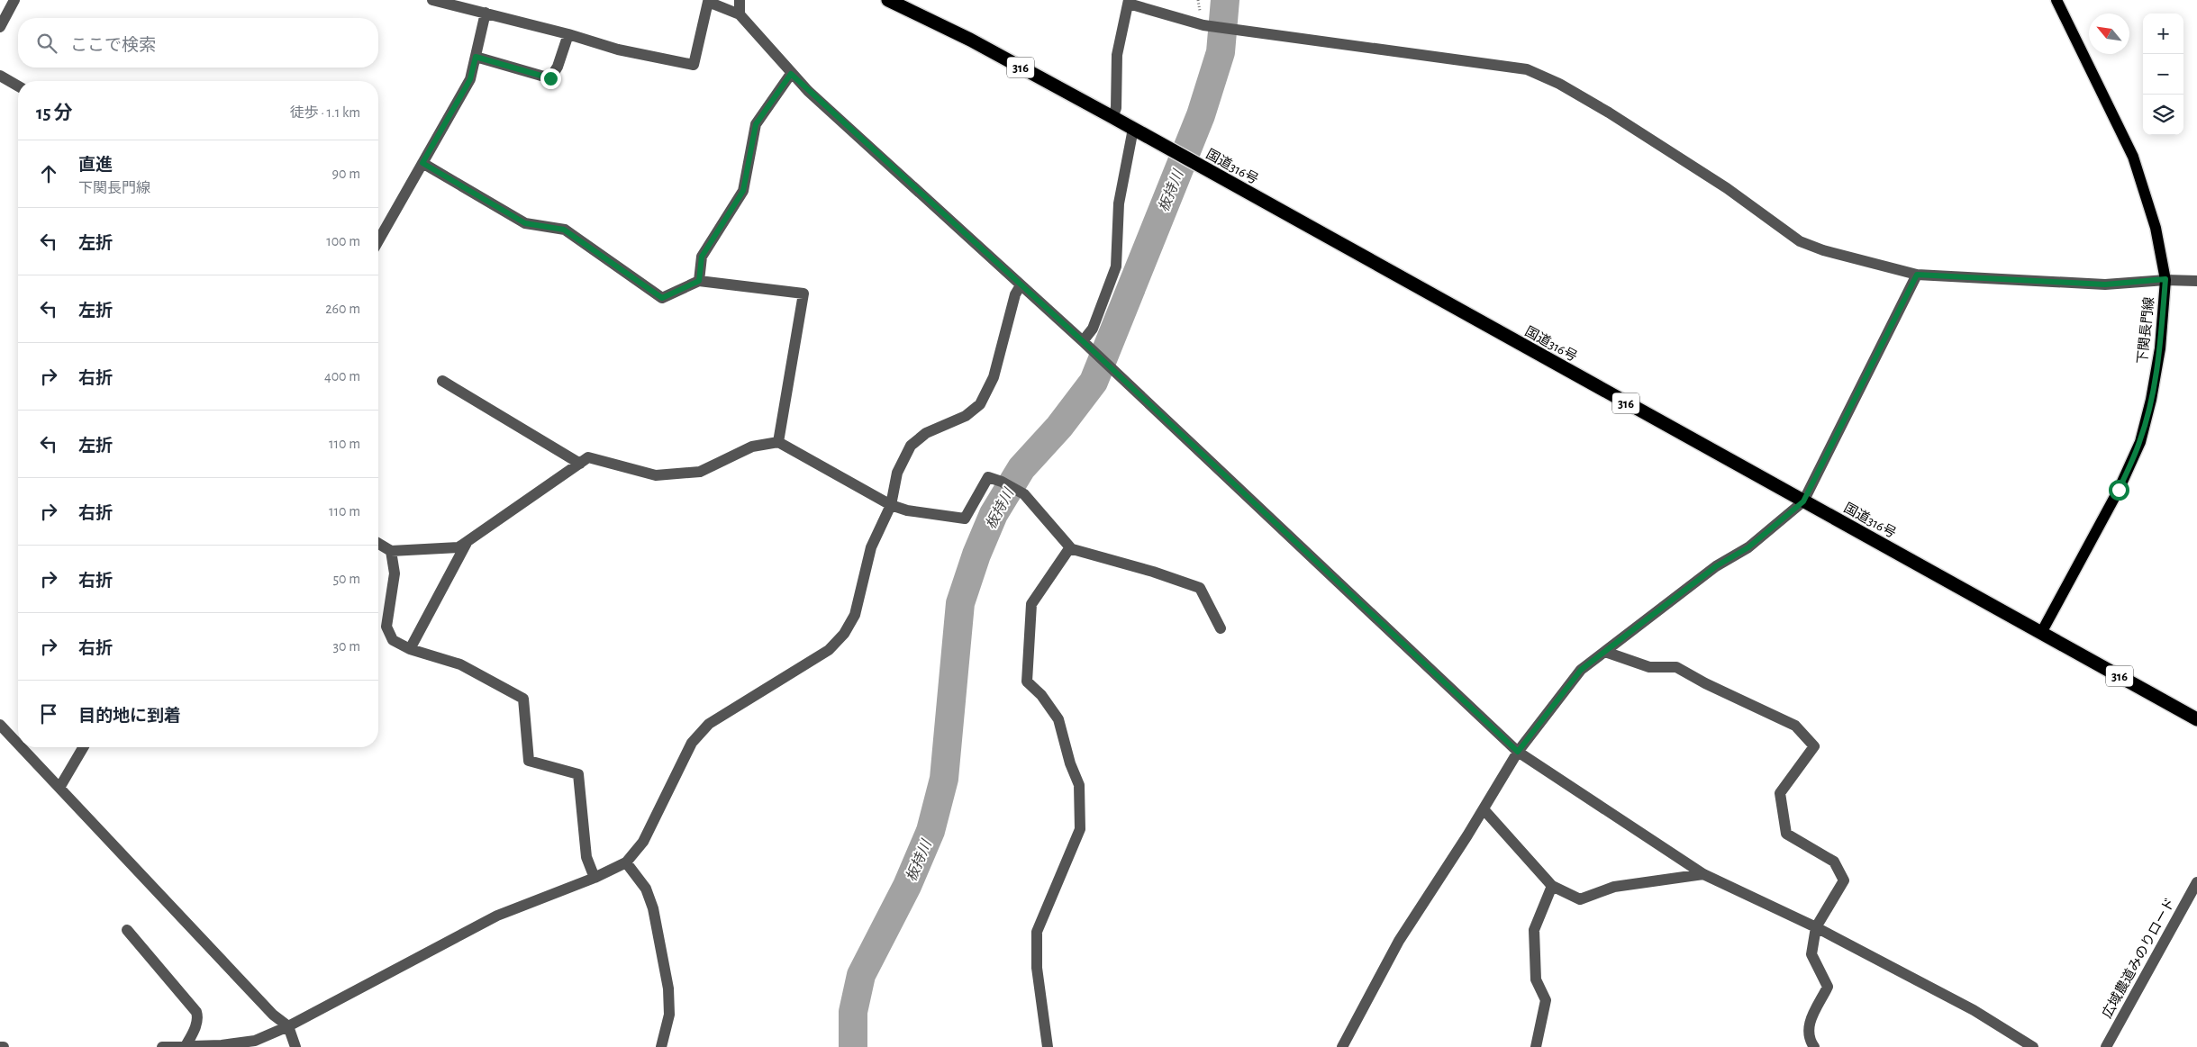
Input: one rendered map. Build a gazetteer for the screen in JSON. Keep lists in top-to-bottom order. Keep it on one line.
{"streets":{"highway":["316","国道316号"],"main road":["下関長門線"],"street":["広域農道みのりロード"]},"crossings":[["国道316号","下関長門線"]],"water":["板持川"],"north":"top left","page":{"map_buttons":["+","−"],"search":"ここで検索","heading":["15 分","徒歩 · 1.1 km"],"list":[["直進","下関長門線","90 m"],["左折","100 m"],["左折","260 m"],["右折","400 m"],["左折","110 m"],["右折","110 m"],["右折","50 m"],["右折","30 m"],"目的地に到着"]}}
